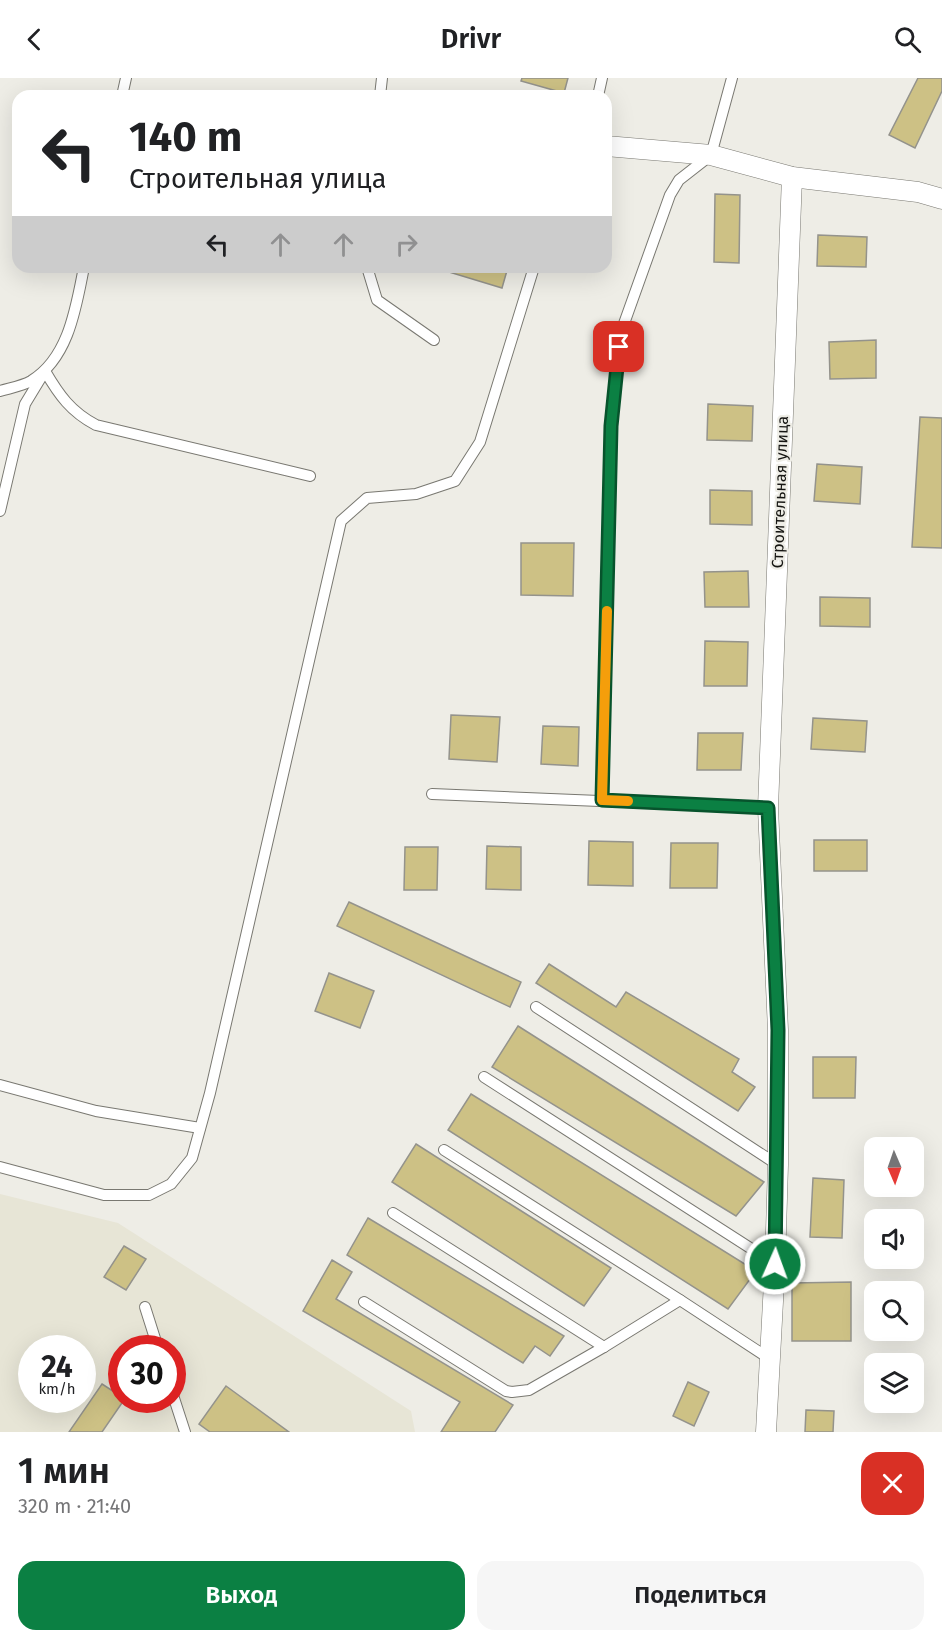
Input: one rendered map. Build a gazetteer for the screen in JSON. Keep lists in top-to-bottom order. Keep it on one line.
{"streets":{"street":["Строительная улица"]},"north":"bottom","page":{"header":"Drivr","turn":["140 m","Строительная улица"],"speed":"24 km/h","limit":"30","heading":["1 мин","320 m · 21:40"],"buttons":["Выход","Поделиться"]}}
